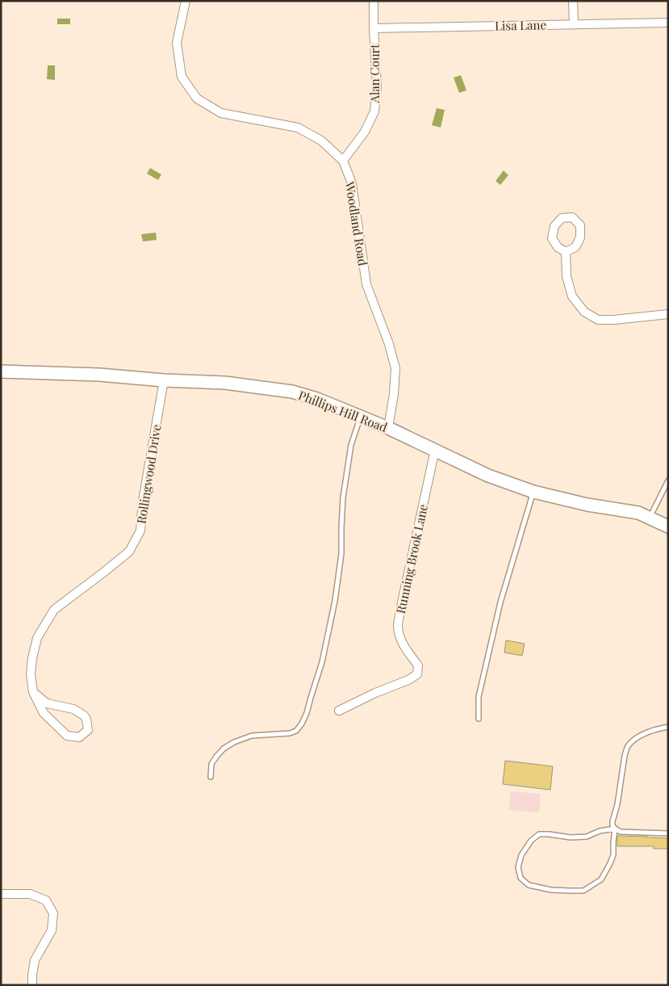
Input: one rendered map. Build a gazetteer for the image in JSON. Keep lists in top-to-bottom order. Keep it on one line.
{"streets":{"street":["Lisa Lane","Alan Court","Woodland Road","Phillips Hill Road","Rollingwood Drive","Running Brook Lane"]},"crossings":[["Lisa Lane","Alan Court"],["Alan Court","Woodland Road"],["Woodland Road","Phillips Hill Road"],["Phillips Hill Road","Rollingwood Drive"],["Phillips Hill Road","Running Brook Lane"]]}
